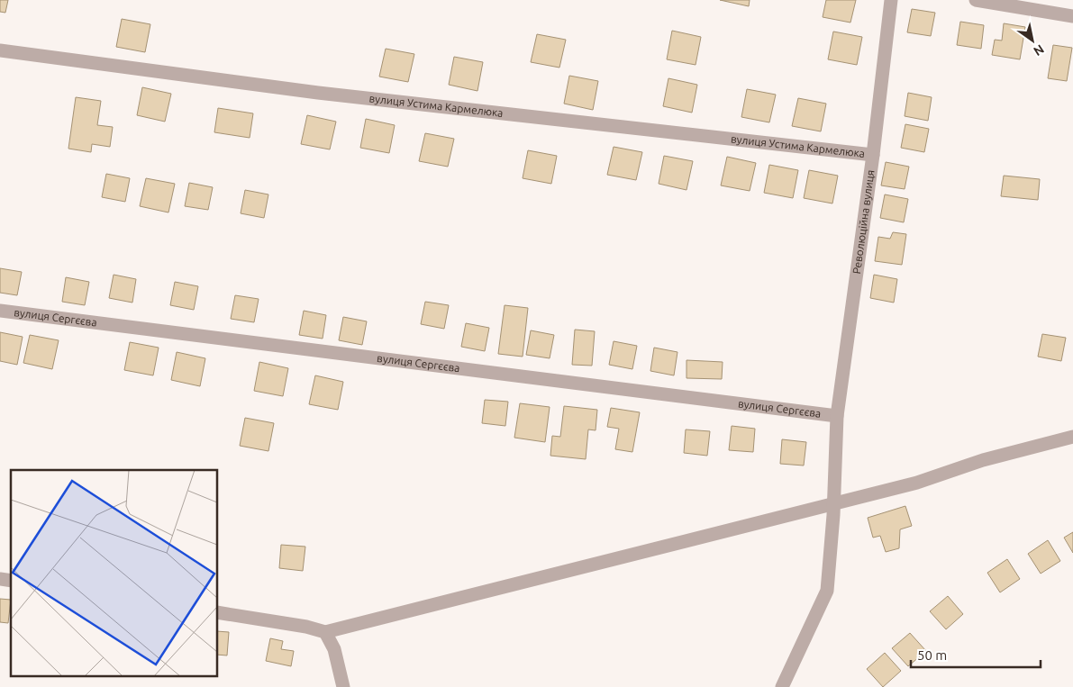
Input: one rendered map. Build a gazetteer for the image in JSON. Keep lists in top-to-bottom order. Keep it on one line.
{"streets":{"street":["вулиця Устима Кармелюка","Революційна вулиця","вулиця Сергєєва"]},"crossings":[["вулиця Устима Кармелюка","Революційна вулиця"],["Революційна вулиця","вулиця Сергєєва"]],"scale_bar":"50 m","north":"bottom right"}
